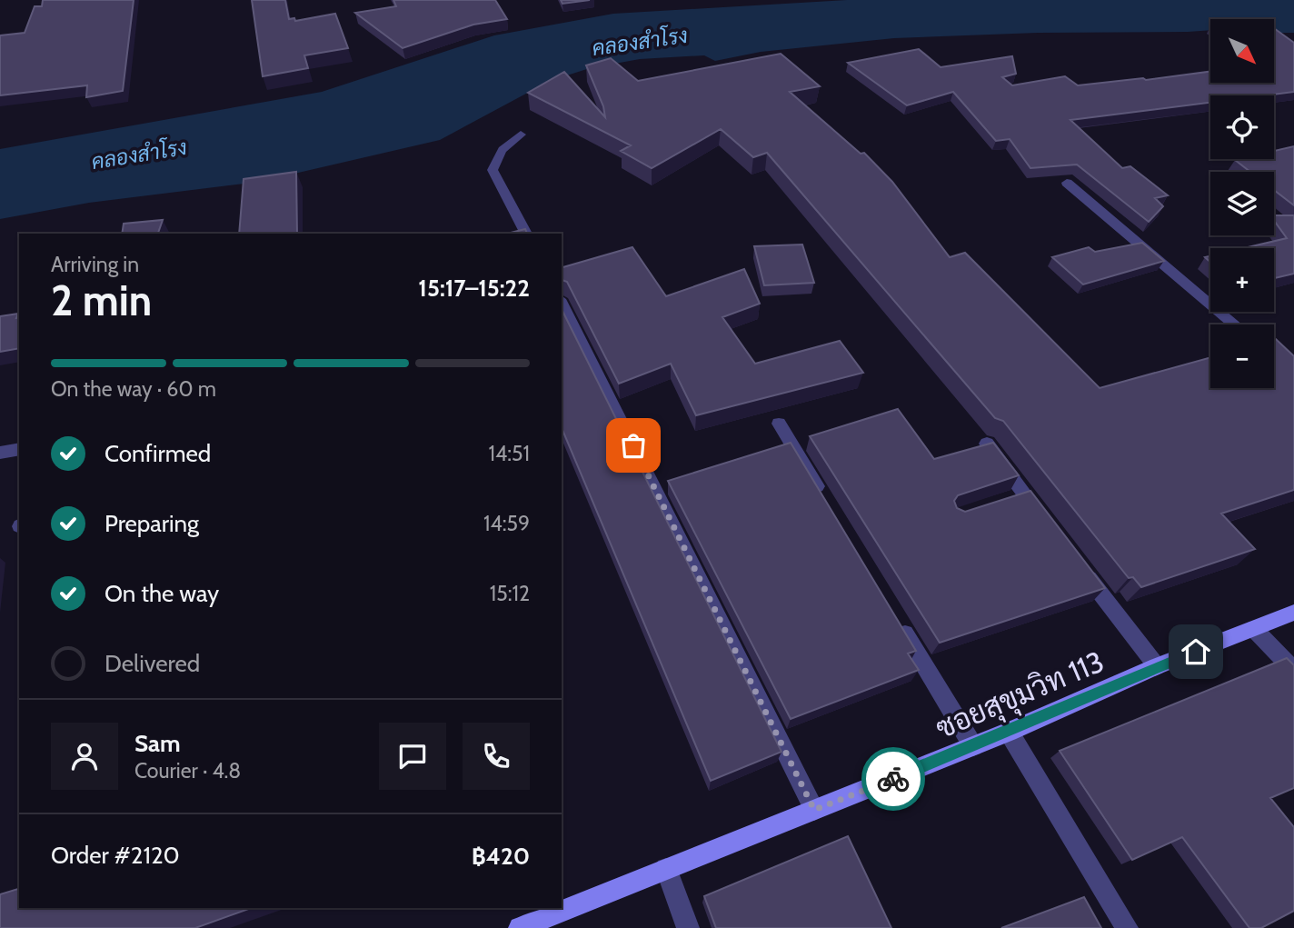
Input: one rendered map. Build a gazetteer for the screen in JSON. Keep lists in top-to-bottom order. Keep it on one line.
{"streets":{"main road":["ซอยสุขุมวิท 113"]},"water":["คลองสำโรง"],"north":"bottom right","page":{"map_buttons":["+","−"],"heading":["2 min","Arriving in","15:17–15:22"],"panel":["Sam","Courier · 4.8","Order #2120","฿420"],"bar":"On the way · 60 m","list":[["Confirmed","14:51"],["Preparing","14:59"],["On the way","15:12"],"Delivered"]}}
